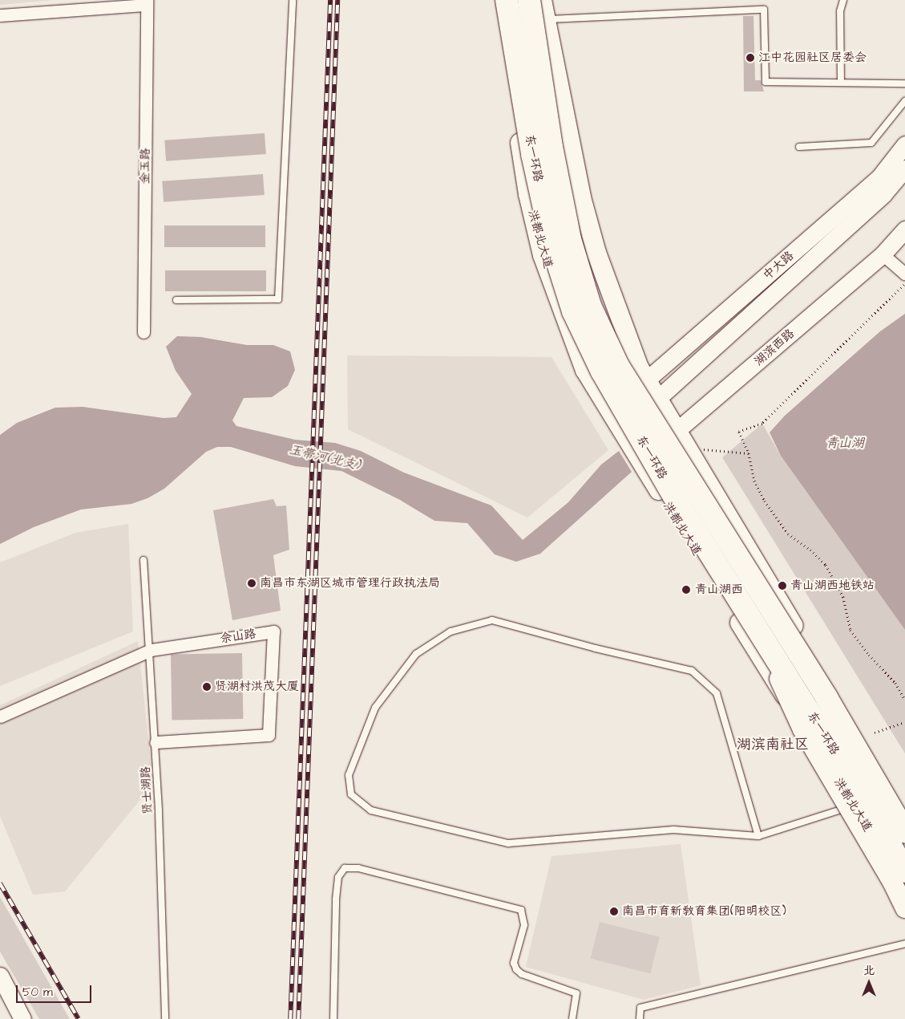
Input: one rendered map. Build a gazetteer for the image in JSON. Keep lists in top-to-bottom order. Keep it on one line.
{"streets":{"highway":["东一环路"],"main road":["洪都北大道","中大路","湖滨西路"],"street":["金玉路","佘山路"],"lane":["贤士湖路"]},"crossings":[["洪都北大道","湖滨西路"],["佘山路","贤士湖路"]],"districts":["湖滨南社区"],"water":["青山湖","玉带河(北支)"],"places":["江中花园社区居委会","南昌市东湖区城市管理行政执法局","青山湖西地铁站","青山湖西","贤湖村洪茂大厦","南昌市育新教育集团(阳明校区)"],"scale_bar":"50 m","north":"top"}
